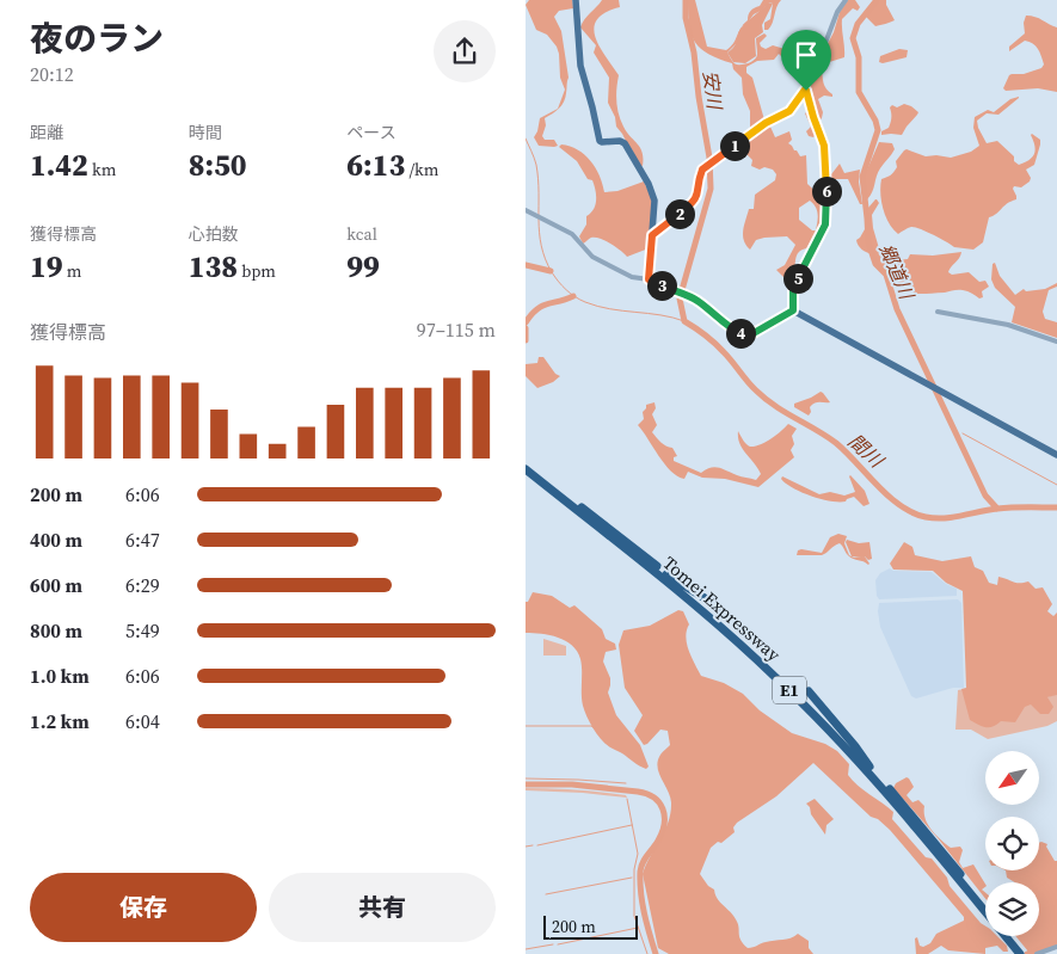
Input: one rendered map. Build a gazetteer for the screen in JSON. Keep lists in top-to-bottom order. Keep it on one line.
{"streets":{"highway":["Tomei Expressway","E1"]},"water":["安川","郷道川","間川"],"scale_bar":"200 m","north":"bottom left","page":{"heading":["夜のラン","20:12"],"stats":[["距離","1.42 km"],["時間","8:50"],["ペース","6:13 /km"],["獲得標高","19 m"],["心拍数","138 bpm"],["kcal","99"]],"pins":["1","6","2","5","3","4"],"chart":["獲得標高","97–115 m"],"list":[{"name":"200 m","note":"6:06"},{"name":"400 m","note":"6:47"},{"name":"600 m","note":"6:29"},{"name":"800 m","note":"5:49"},{"name":"1.0 km","note":"6:06"},{"name":"1.2 km","note":"6:04"}],"buttons":["保存","共有"],"scale":"200 m"}}
